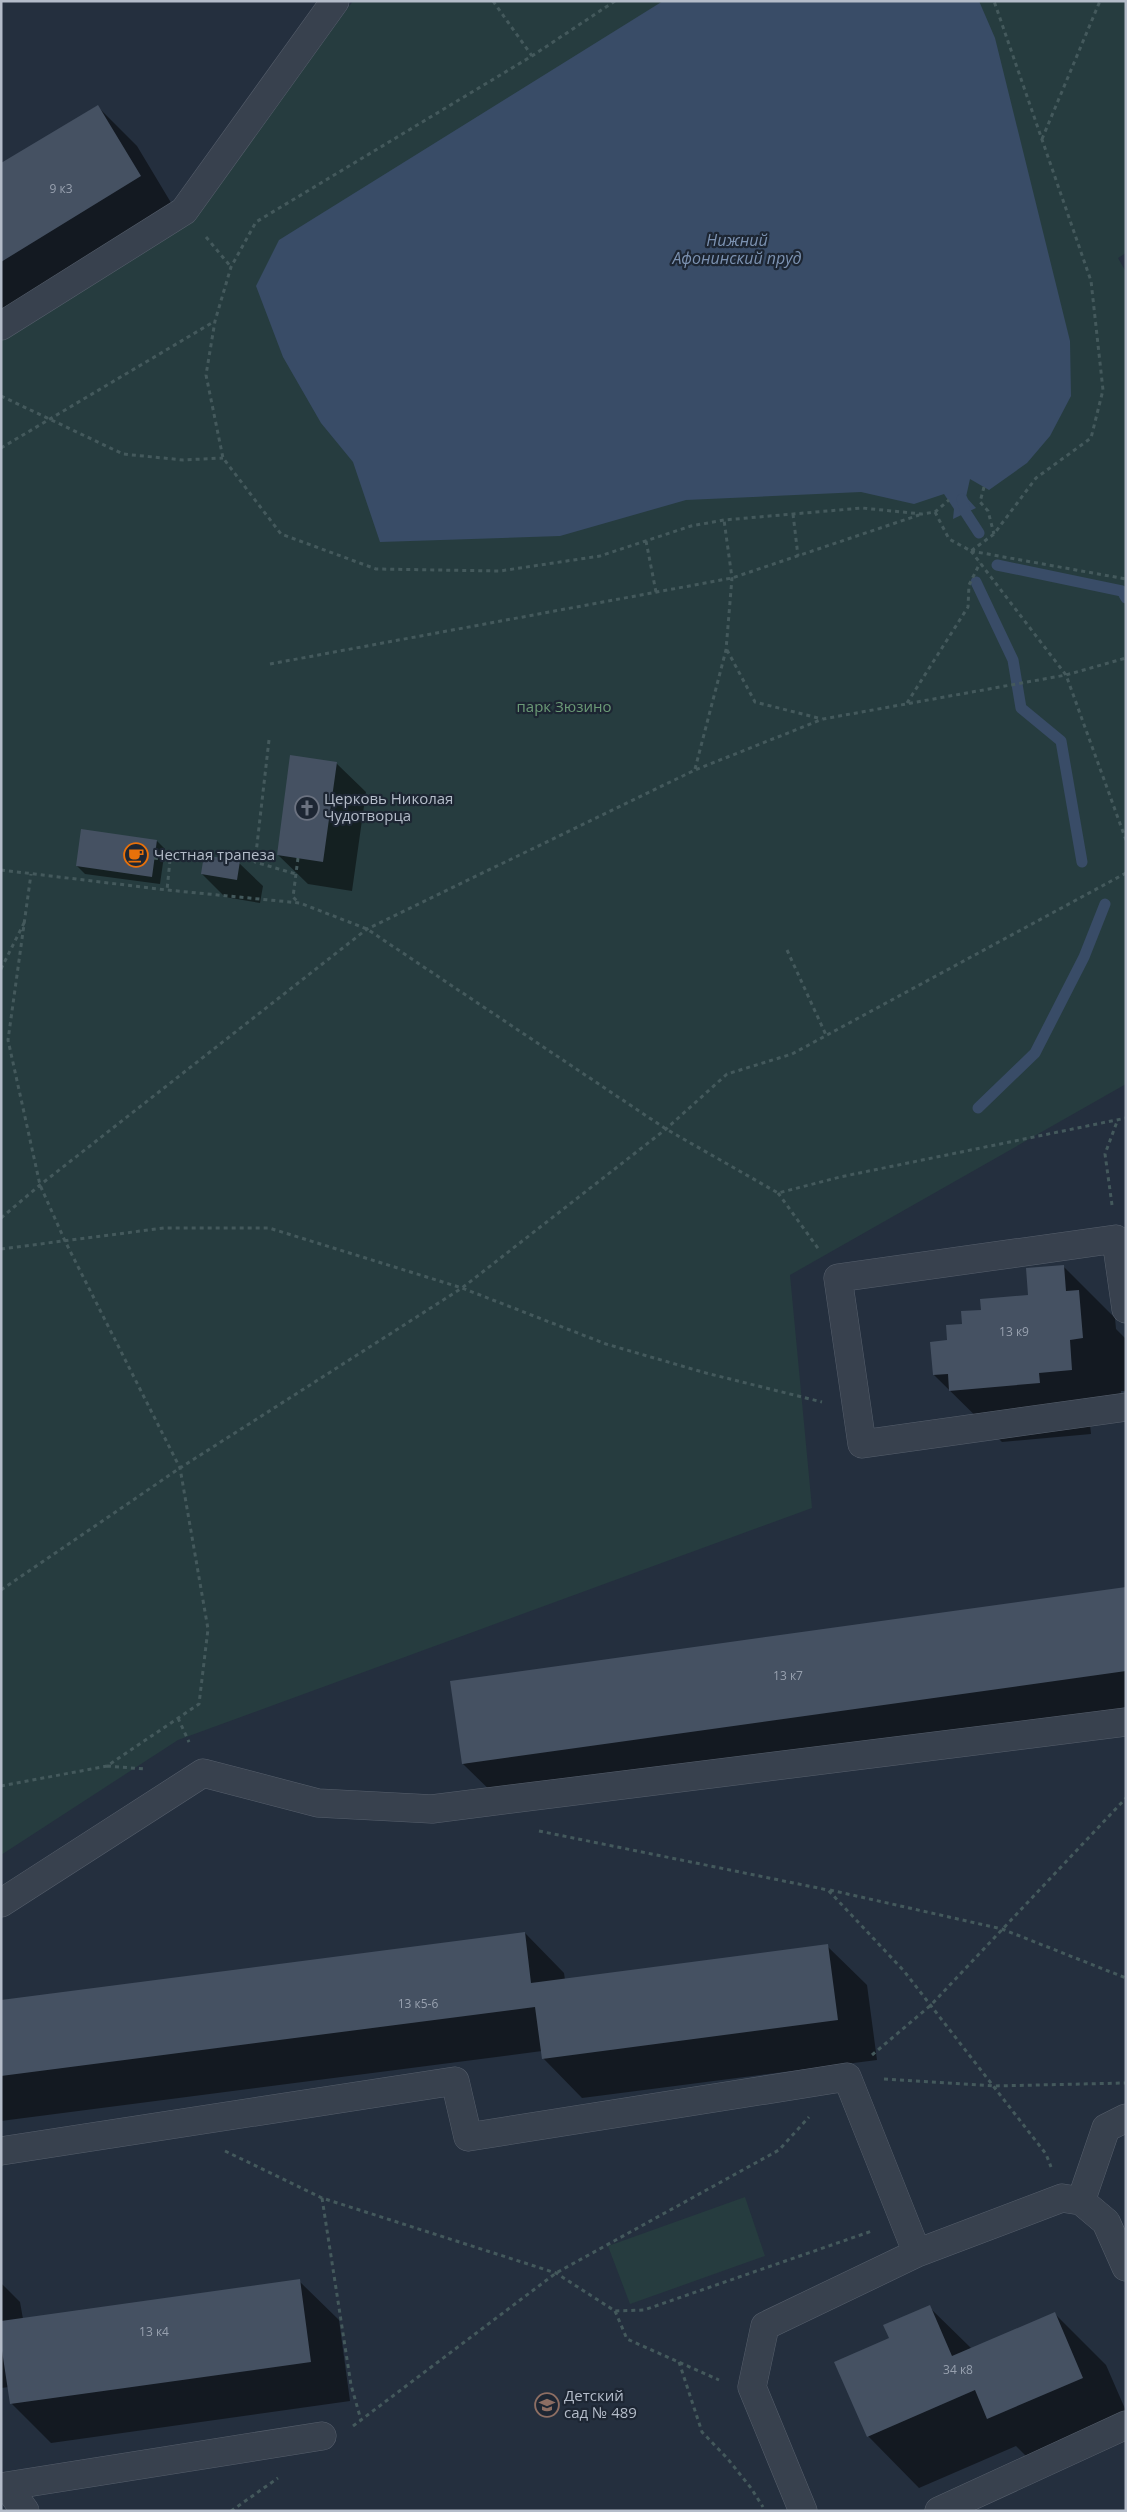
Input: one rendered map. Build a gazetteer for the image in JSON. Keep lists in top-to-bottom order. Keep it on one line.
{"water":["Нижний Афонинский пруд"],"parks":["парк Зюзино"],"places":{"church":["Церковь Николая Чудотворца"],"cafe":["Честная трапеза"],"school or university":["Детский сад № 489"]},"house_numbers":["9 к3","13 к9","13 к7","13 к5-6","13 к4","34 к8"]}
